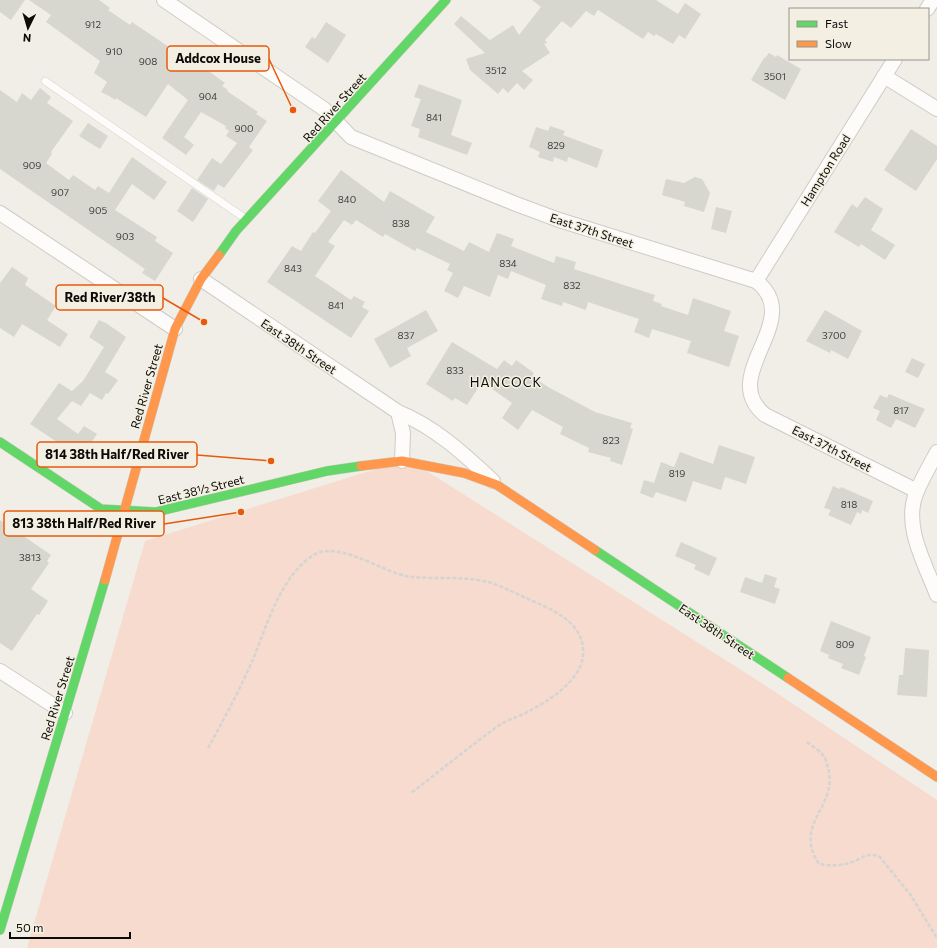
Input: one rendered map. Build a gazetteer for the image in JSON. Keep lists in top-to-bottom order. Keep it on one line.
{"streets":{"main road":["Red River Street","East 38th Street","East 38½ Street"],"street":["Hampton Road","East 37th Street"]},"crossings":[["Red River Street","East 37th Street"],["Red River Street","East 38th Street"],["Red River Street","East 38½ Street"],["Hampton Road","East 37th Street"],["East 38th Street","East 38½ Street"]],"districts":["HANCOCK"],"places":["Addcox House","Red River/38th","814 38th Half/Red River","813 38th Half/Red River"],"house_numbers":["912","910","908","3512","3501","904","841","900","829","909","907","840","905","838","903","834","843","832","841","837","3700","833","817","823","819","818","3813","809"],"legend":["Fast","Slow"],"scale_bar":"50 m","north":"bottom"}
